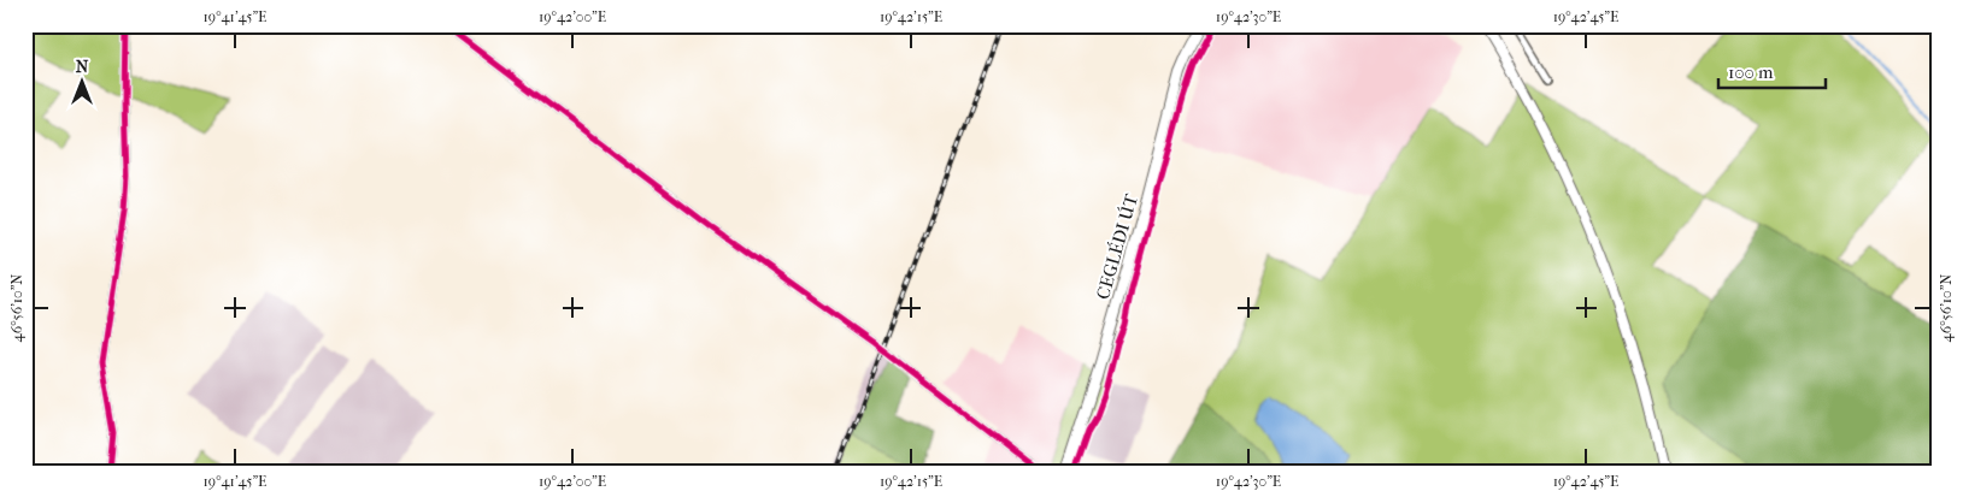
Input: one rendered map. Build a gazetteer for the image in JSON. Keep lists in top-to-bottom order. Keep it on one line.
{"streets":{"main road":["CEGLÉDI ÚT"]},"scale_bar":"100 m","north":"top","coordinates":["19°41'45\"E","19°42'00\"E","19°42'15\"E","19°42'30\"E","19°42'45\"E","46°56'10\"N"]}
